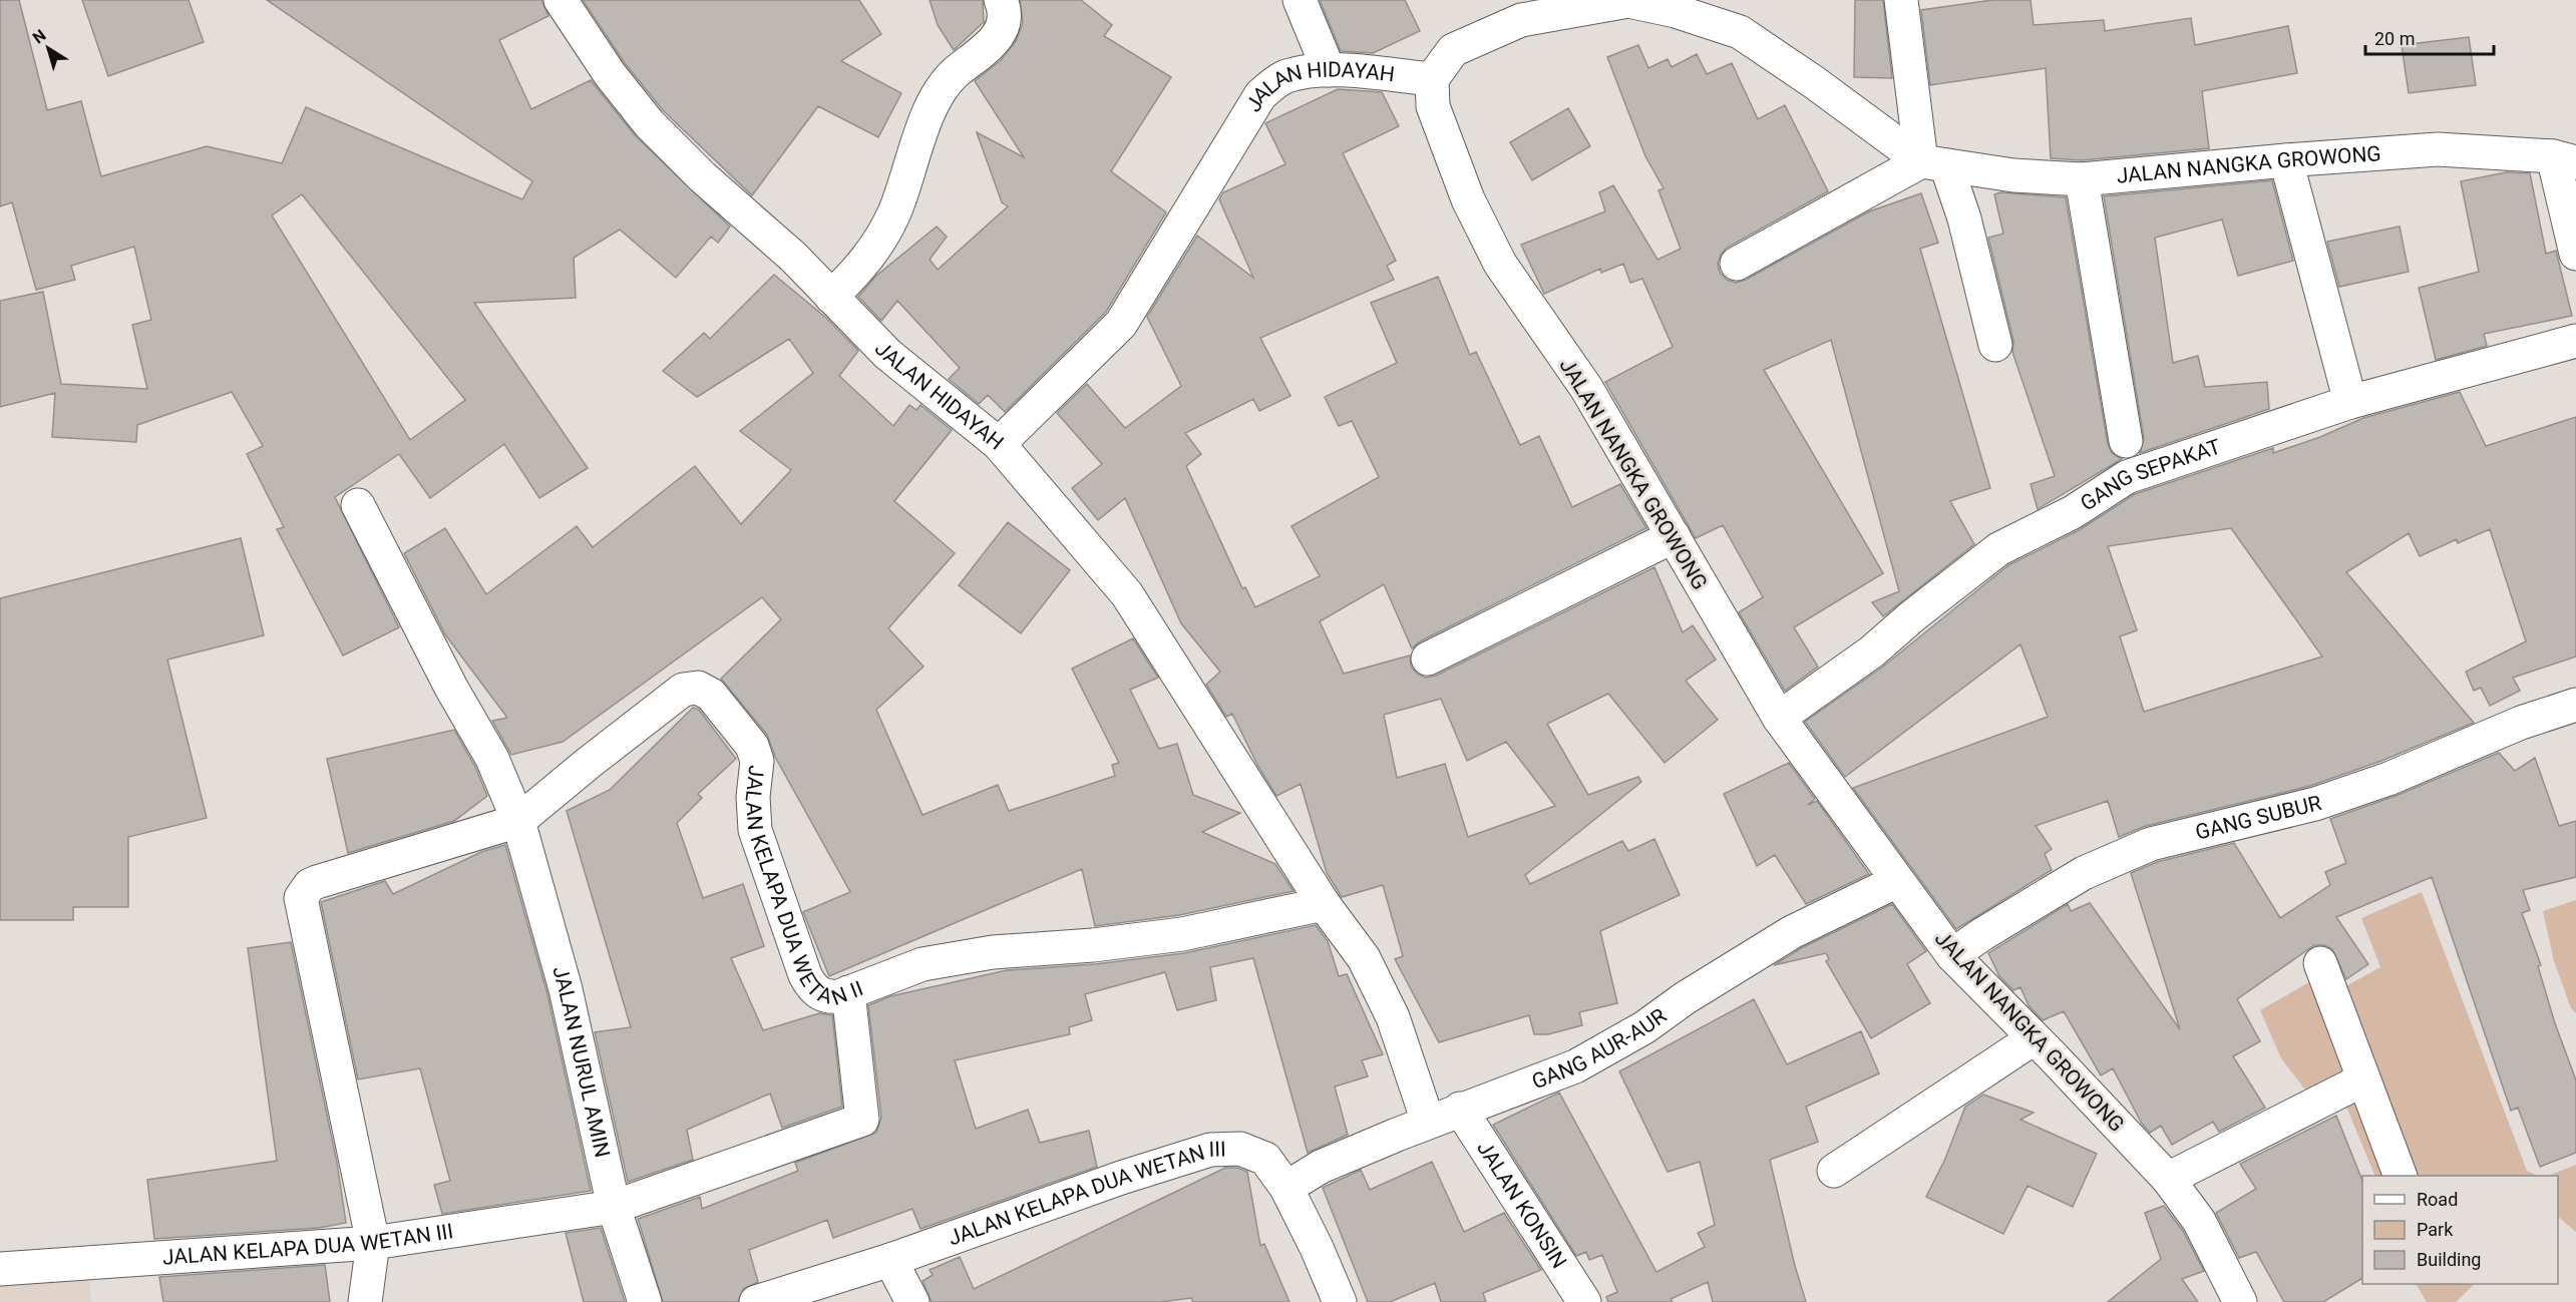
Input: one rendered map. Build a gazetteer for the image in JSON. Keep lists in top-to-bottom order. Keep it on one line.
{"streets":{"street":["JALAN HIDAYAH","JALAN NANGKA GROWONG","GANG SEPAKAT","GANG SUBUR","JALAN KELAPA DUA WETAN II","GANG AUR-AUR","JALAN NURUL AMIN","JALAN KELAPA DUA WETAN III","JALAN KONSIN"]},"crossings":[["JALAN HIDAYAH","JALAN NANGKA GROWONG"],["JALAN NANGKA GROWONG","GANG SEPAKAT"],["JALAN NANGKA GROWONG","GANG SUBUR"],["JALAN NANGKA GROWONG","GANG AUR-AUR"],["JALAN KELAPA DUA WETAN II","JALAN NURUL AMIN"],["JALAN KELAPA DUA WETAN II","JALAN KELAPA DUA WETAN III"],["GANG AUR-AUR","JALAN KELAPA DUA WETAN III"],["GANG AUR-AUR","JALAN KONSIN"],["JALAN NURUL AMIN","JALAN KELAPA DUA WETAN III"]],"legend":["Road","Park","Building"],"scale_bar":"20 m","north":"top left"}
